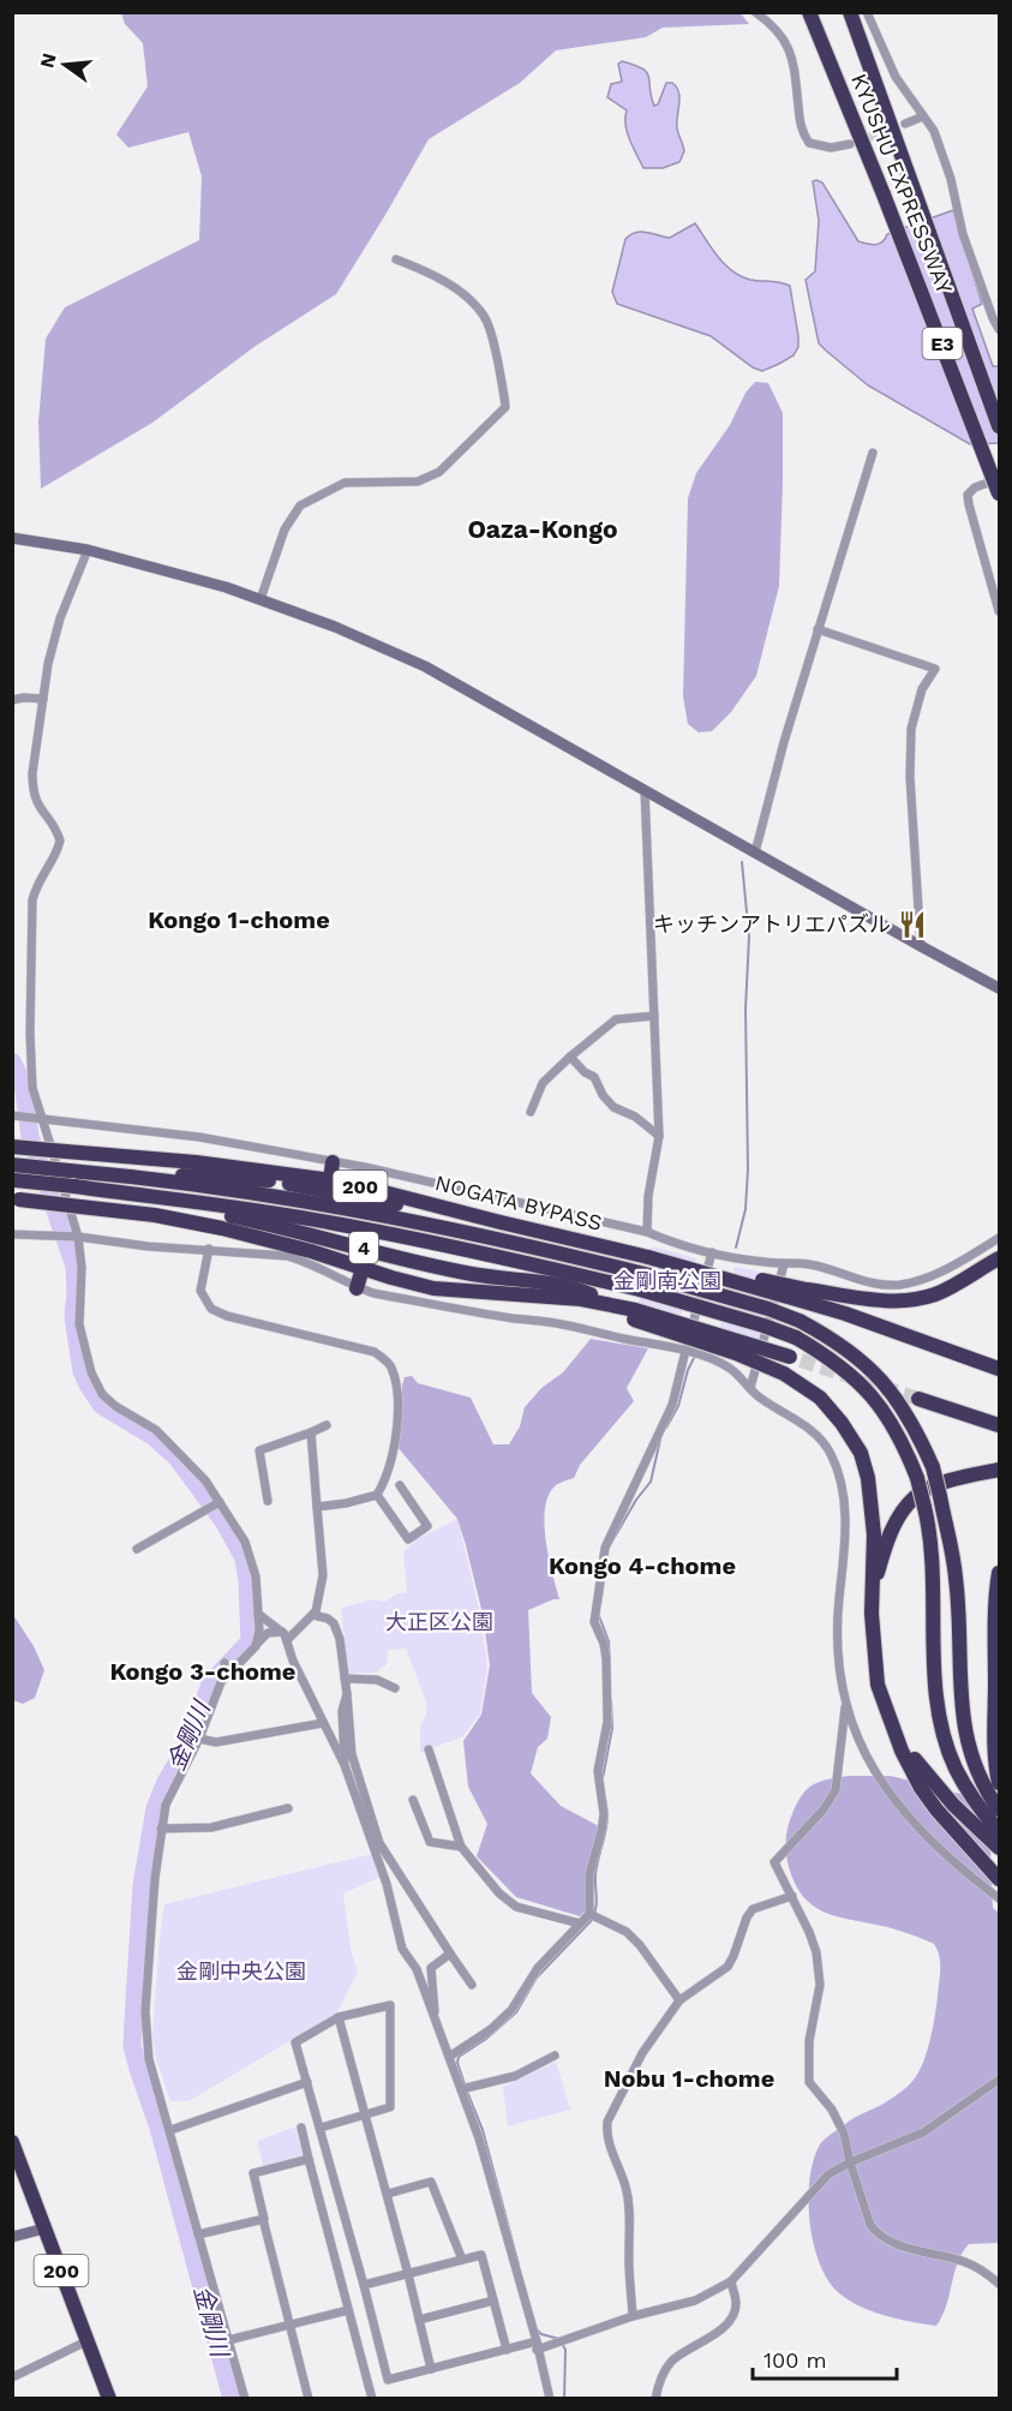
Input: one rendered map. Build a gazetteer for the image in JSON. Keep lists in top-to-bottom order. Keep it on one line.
{"streets":{"highway":["KYUSHU EXPRESSWAY","E3","200","NOGATA BYPASS","4"]},"crossings":[["NOGATA BYPASS","4"]],"districts":["Oaza-Kongo","Kongo 1-chome","Kongo 4-chome","Kongo 3-chome","Nobu 1-chome"],"water":["金剛川"],"parks":["金剛南公園","大正区公園","金剛中央公園"],"places":{"restaurant":["キッチンアトリエパズル"]},"scale_bar":"100 m","north":"left"}
